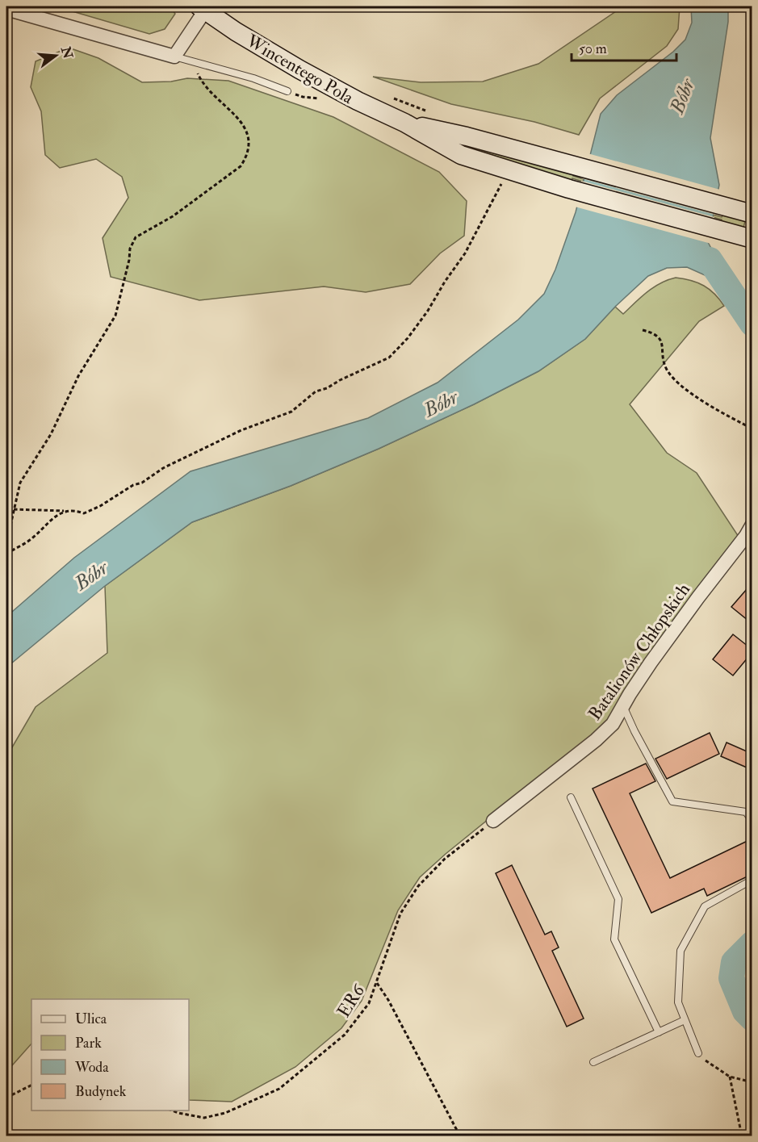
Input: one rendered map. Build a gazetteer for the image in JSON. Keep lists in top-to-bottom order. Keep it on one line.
{"streets":{"main road":["Wincentego Pola"],"street":["Batalionów Chłopskich"],"path":["ER6"]},"crossings":[["Batalionów Chłopskich","ER6"]],"water":["Bóbr"],"legend":["Ulica","Park","Woda","Budynek"],"scale_bar":"50 m","north":"right"}
